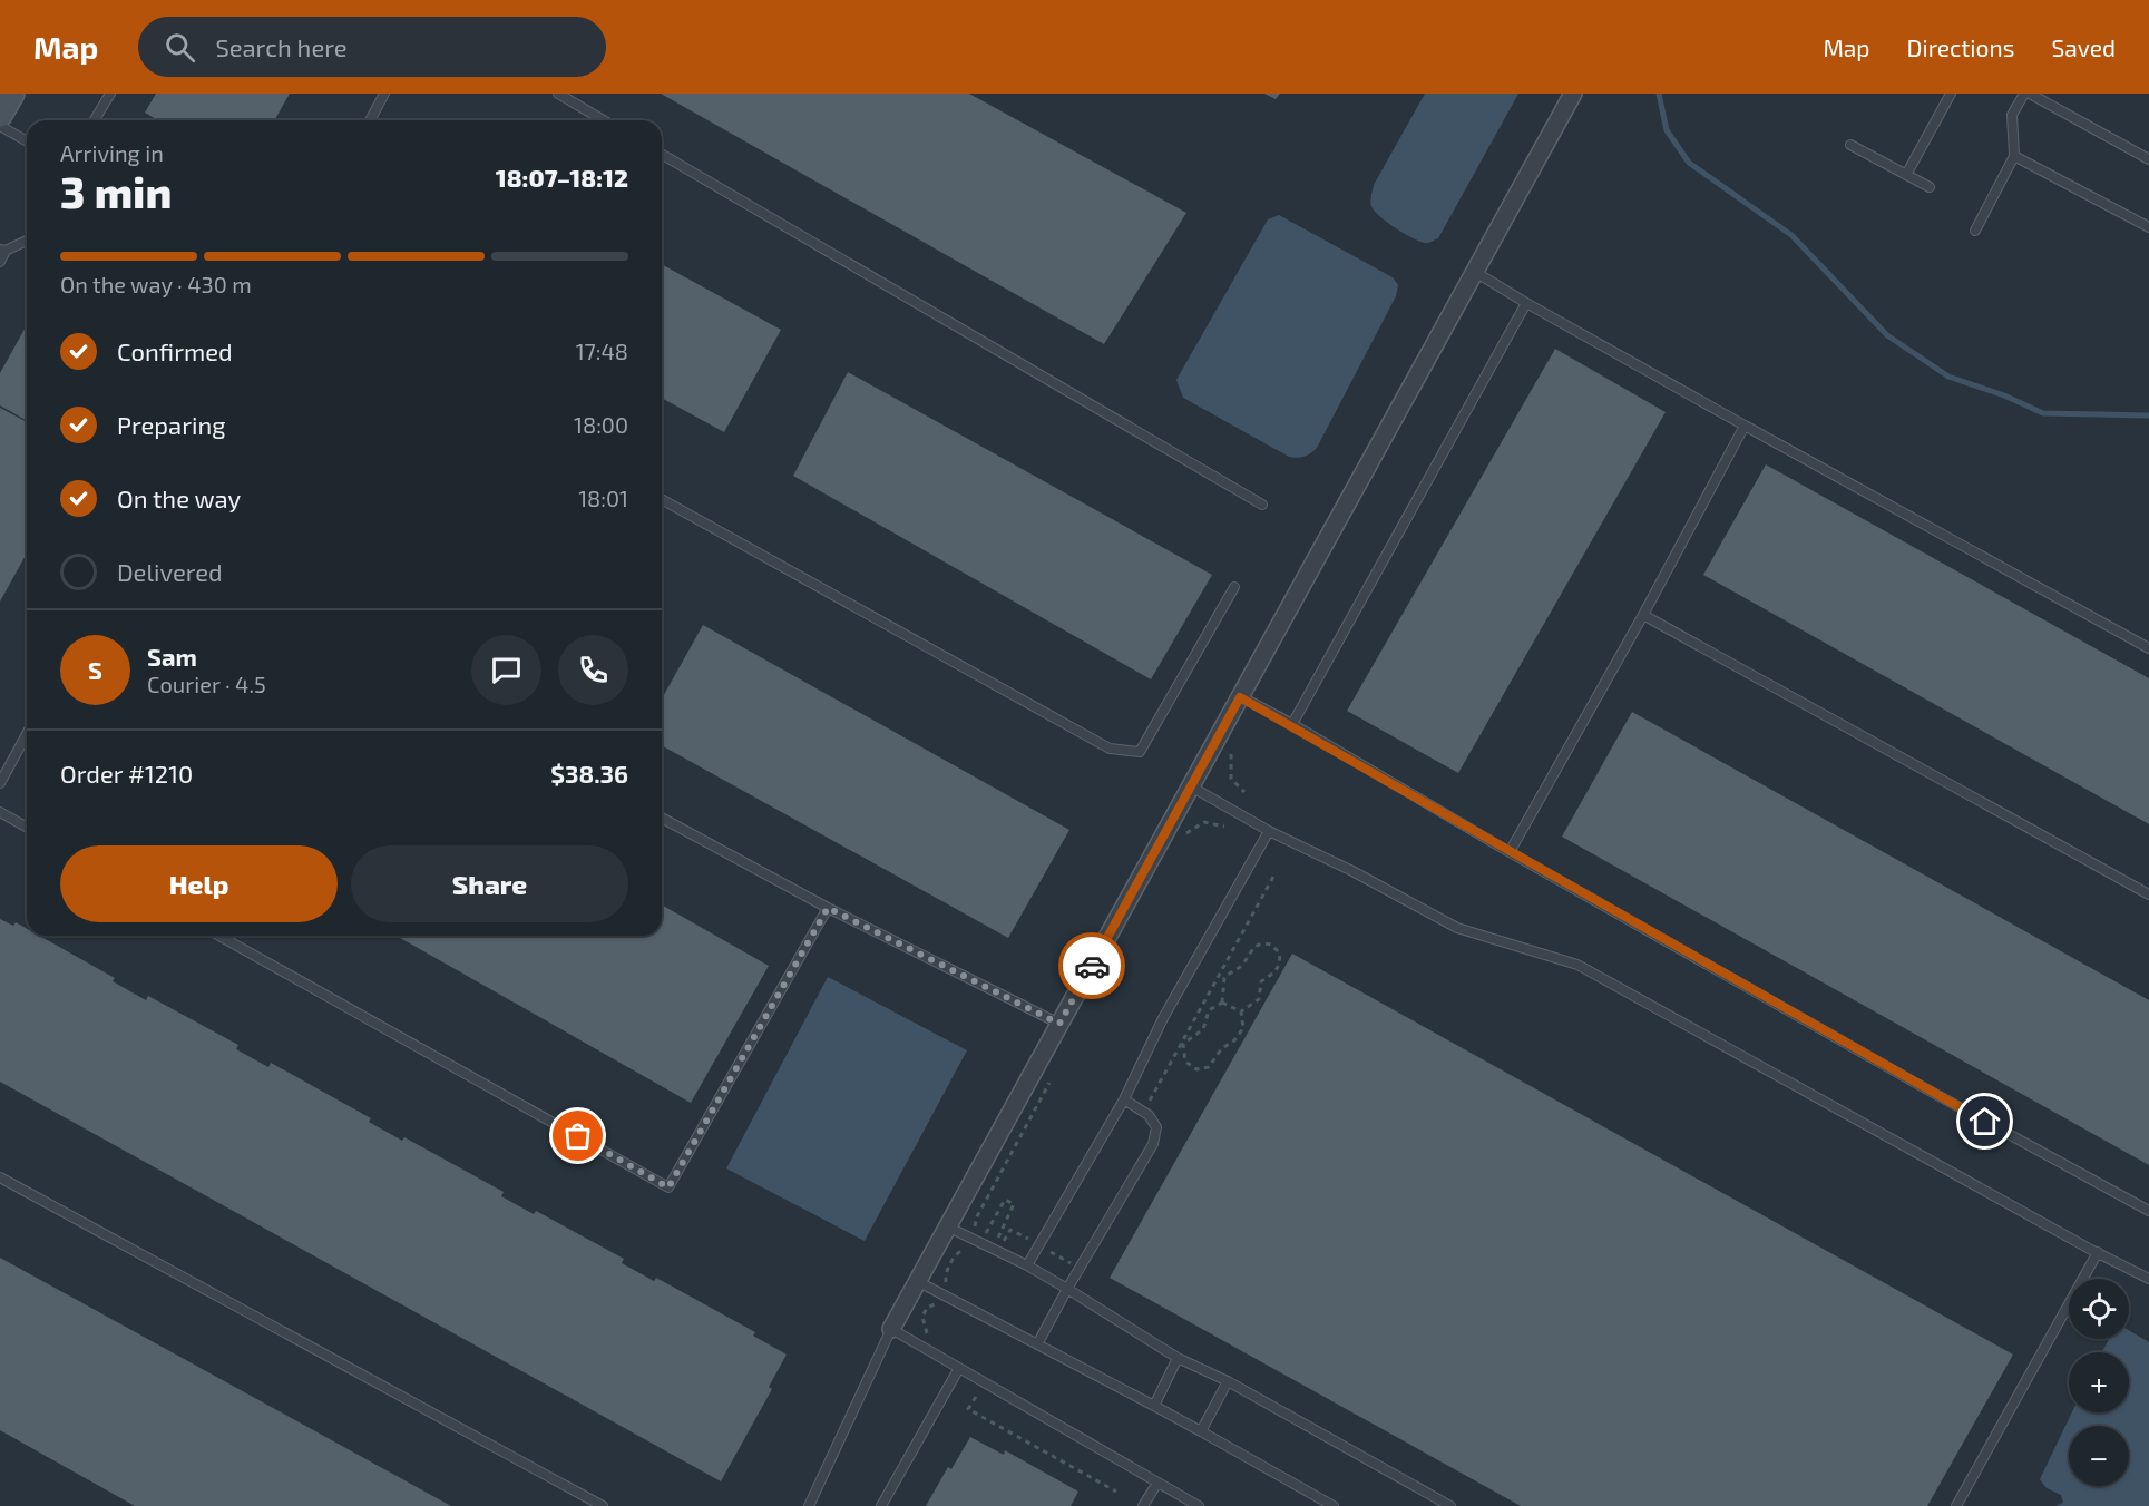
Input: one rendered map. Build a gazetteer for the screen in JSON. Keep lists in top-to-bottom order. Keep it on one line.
{"page":{"header":"Map","search":"Search here","nav":["Map","Directions","Saved"],"heading":["3 min","Arriving in","18:07–18:12"],"panel":["Sam","Courier · 4.5","Order #1210","$38.36"],"bar":"On the way · 430 m","list":[["Confirmed","17:48"],["Preparing","18:00"],["On the way","18:01"],"Delivered"],"round":"S","buttons":["Help","Share"],"map_buttons":["+","−"]}}
